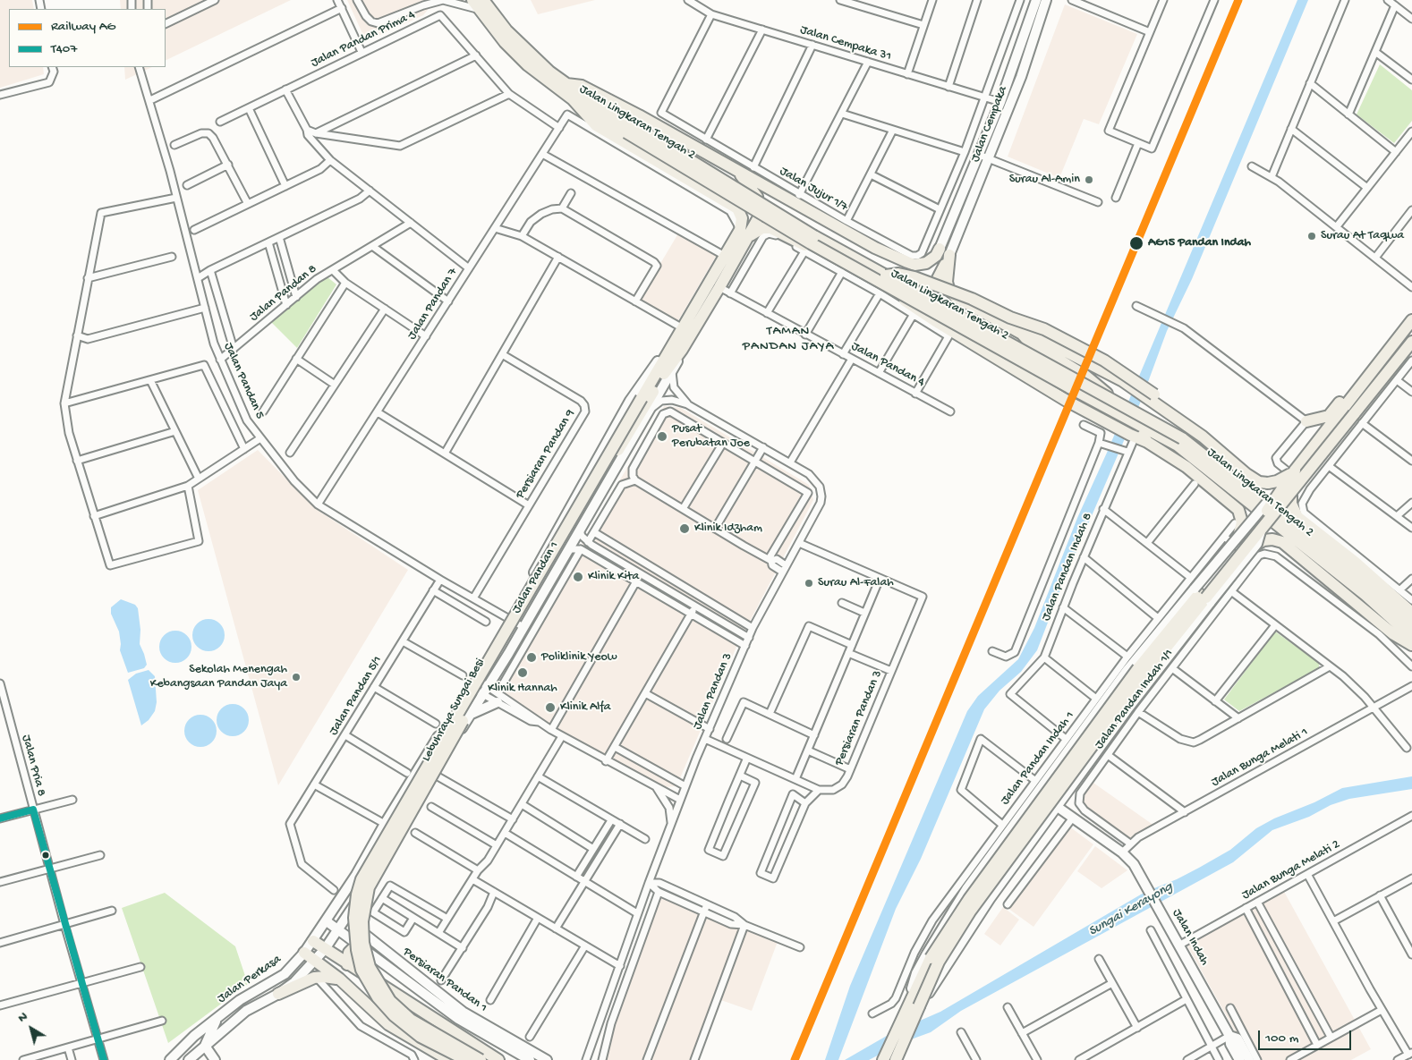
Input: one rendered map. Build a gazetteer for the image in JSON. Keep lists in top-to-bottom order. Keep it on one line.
{"streets":{"highway":["Jalan Lingkaran Tengah 2","Jalan Pandan 1","Lebuhraya Sungai Besi"],"main road":["Jalan Cempaka","Jalan Indah","Jalan Perkasa","Persiaran Pandan 1"],"street":["Jalan Pandan Prima 4","Jalan Cempaka 31","Jalan Jujur 1/7","Jalan Pandan 8","Jalan Pandan 7","Jalan Pandan 4","Jalan Pandan 5","Persiaran Pandan 9","Jalan Pandan Indah 8","Jalan Pandan 3","Jalan Pandan 5/1","Jalan Pandan Indah 1/1","Persiaran Pandan 3","Jalan Bunga Melati 1","Jalan Pandan Indah 1","Jalan Pria 8","Jalan Bunga Melati 2"]},"crossings":[["Jalan Pandan Prima 4","Jalan Pandan 7"],["Jalan Cempaka 31","Jalan Cempaka"],["Jalan Cempaka 31","Jalan Jujur 1/7"],["Jalan Pandan 8","Jalan Pandan 5"],["Jalan Pandan 7","Jalan Pandan 5"],["Jalan Pandan 7","Jalan Pandan 1"],["Jalan Pandan 4","Jalan Pandan 1"],["Jalan Pandan 5","Persiaran Pandan 9"],["Jalan Pandan 5","Jalan Pandan 1"],["Jalan Pandan 5","Jalan Pandan 5/1"],["Jalan Pandan Indah 8","Jalan Pandan Indah 1"],["Jalan Pandan 1","Jalan Pandan 3"],["Jalan Pandan 1","Lebuhraya Sungai Besi"],["Jalan Pandan 1","Jalan Perkasa"],["Jalan Pandan 1","Persiaran Pandan 1"],["Jalan Pandan Indah 1/1","Jalan Bunga Melati 1"],["Jalan Bunga Melati 1","Jalan Indah"],["Jalan Bunga Melati 2","Jalan Indah"],["Jalan Perkasa","Persiaran Pandan 1"]],"districts":["TAMAN PANDAN JAYA"],"water":["Sungai Kerayong"],"places":["Surau Al-Amin","Surau At Taqwa","AG15 Pandan Indah","Pusat Perubatan Joe","Klinik Idzham","Klinik Kita","Surau Al-Falah","Poliklinik Yeow","Klinik Hannah","Sekolah Menengah Kebangsaan Pandan Jaya","Klinik Alfa"],"lines":["rail line AG","transit line T407"],"legend":["Railway AG","T407"],"scale_bar":"100 m","north":"top left"}
